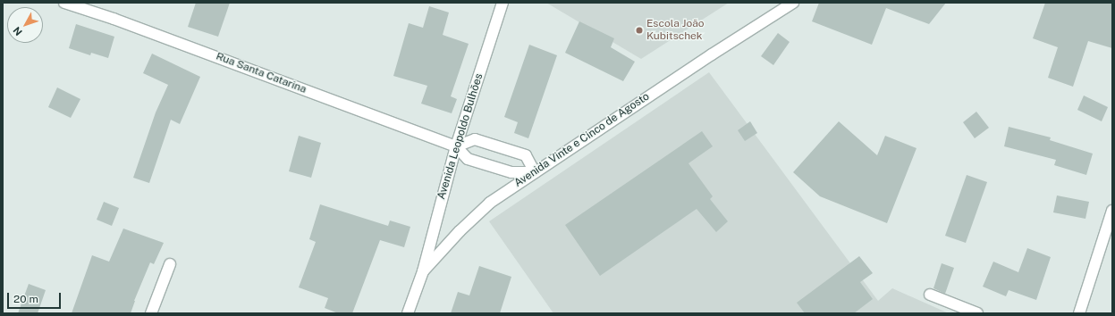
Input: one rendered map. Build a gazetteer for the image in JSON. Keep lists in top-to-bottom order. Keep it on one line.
{"streets":{"street":["Rua Santa Catarina","Avenida Leopoldo Bulhões","Avenida Vinte e Cinco de Agosto"]},"crossings":[["Rua Santa Catarina","Avenida Leopoldo Bulhões"],["Rua Santa Catarina","Avenida Vinte e Cinco de Agosto"],["Avenida Leopoldo Bulhões","Avenida Vinte e Cinco de Agosto"]],"places":["Escola João Kubitschek"],"scale_bar":"20 m","north":"bottom left"}
